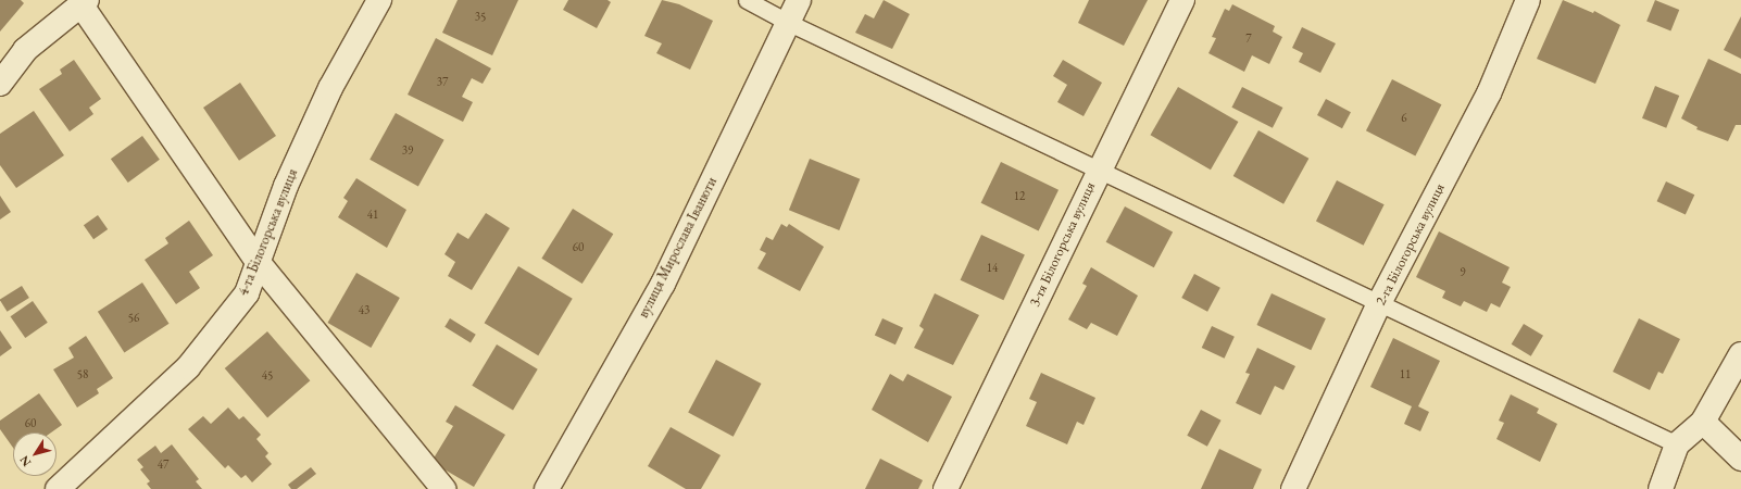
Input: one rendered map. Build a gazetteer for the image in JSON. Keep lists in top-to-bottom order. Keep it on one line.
{"streets":{"street":["4-та Білогорська вулиця","3-тя Білогорська вулиця","2-га Білогорська вулиця","вулиця Мирослава Іванюти"]},"house_numbers":["35","7","37","6","39","12","41","60","14","9","43","56","58","11","45","60","47"],"north":"bottom left"}
